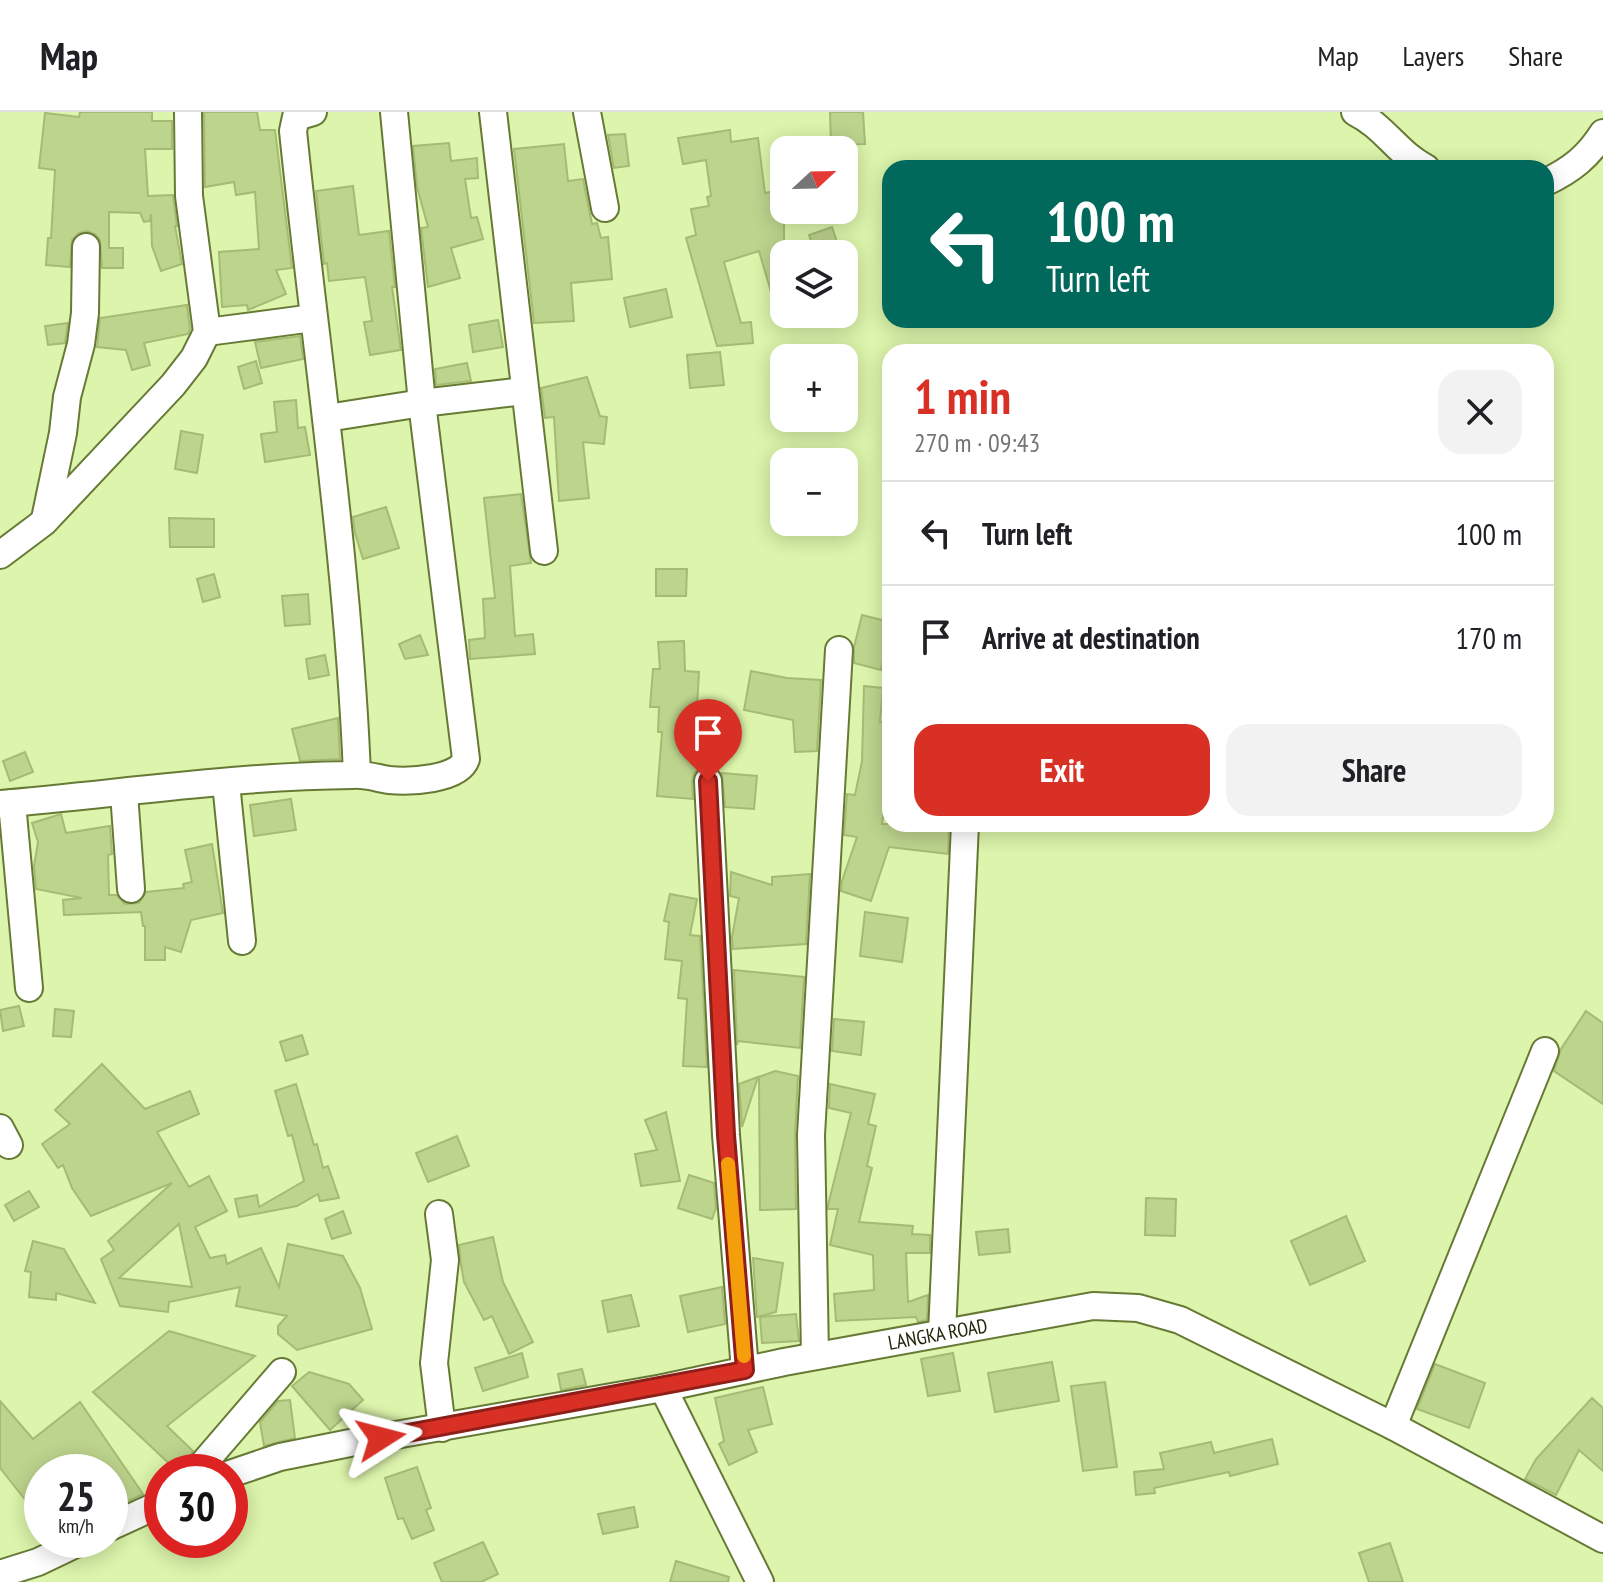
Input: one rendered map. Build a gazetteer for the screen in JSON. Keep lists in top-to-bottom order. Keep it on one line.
{"streets":{"street":["LANGKA ROAD"]},"north":"right","page":{"header":"Map","nav":["Map","Layers","Share"],"map_buttons":["+","−"],"turn":["100 m","Turn left"],"heading":["1 min","270 m · 09:43"],"list":[{"name":"Turn left","value":"100 m"},{"name":"Arrive at destination","value":"170 m"}],"buttons":["Exit","Share"],"speed":"25 km/h","limit":"30"}}
